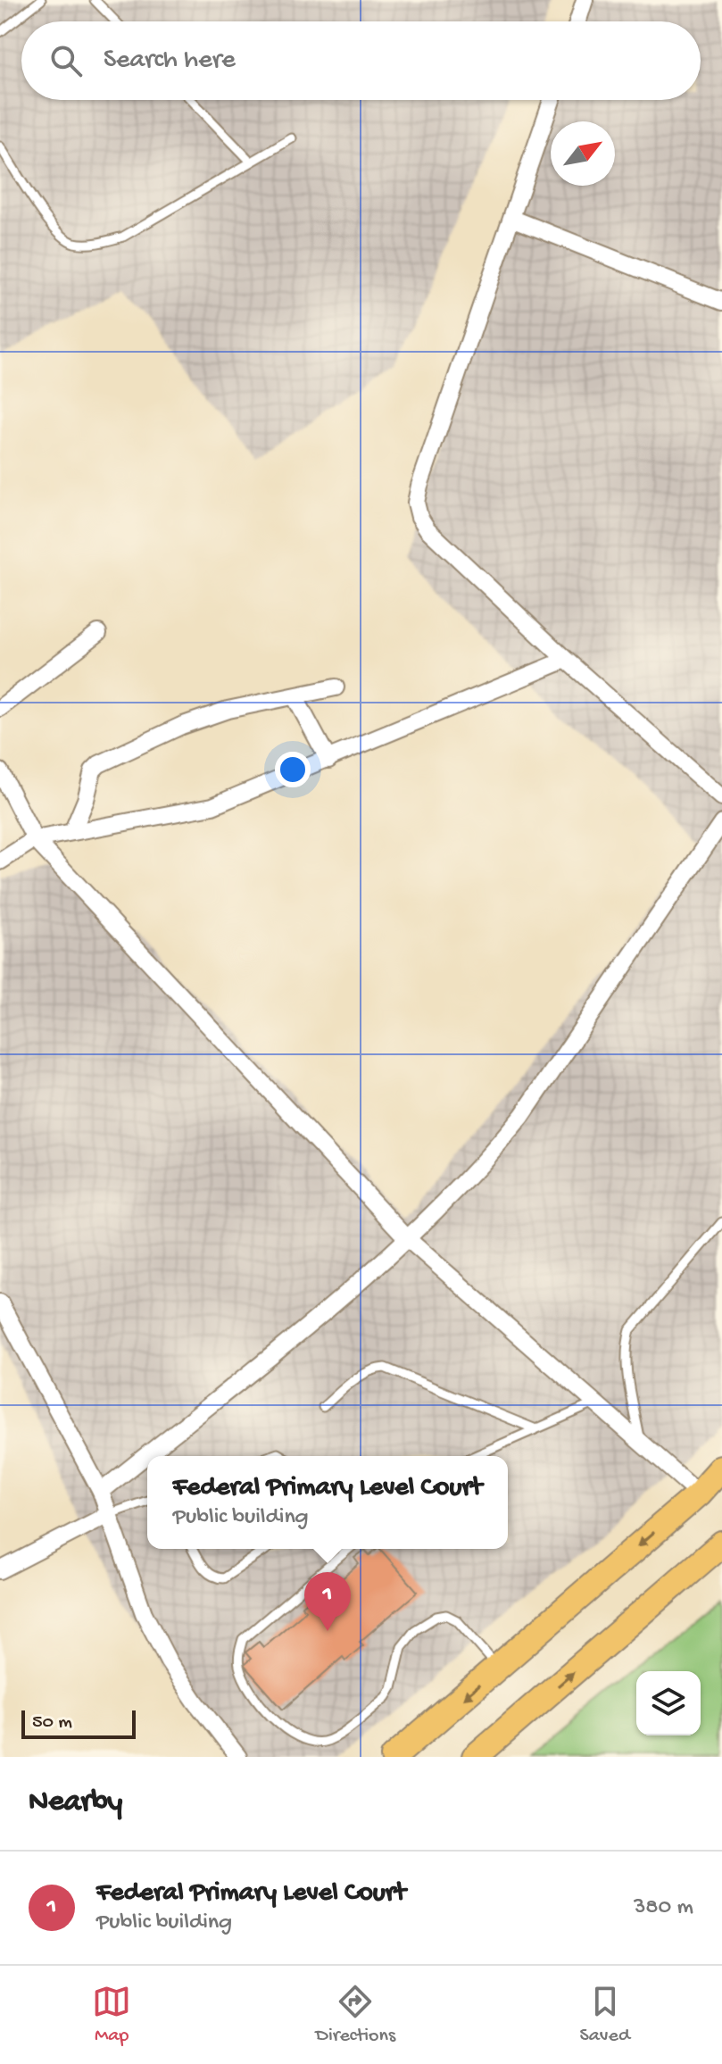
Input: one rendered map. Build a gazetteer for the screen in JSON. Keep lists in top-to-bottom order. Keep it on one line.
{"scale_bar":"50 m","north":"top right","page":{"search":"Search here","popup":["Federal Primary Level Court","Public building"],"pins":"1","scale":"50 m","heading":"Nearby","list":[{"mark":"1","name":"Federal Primary Level Court","note":"Public building","value":"380 m"}],"nav":["Map","Directions","Saved"]}}
